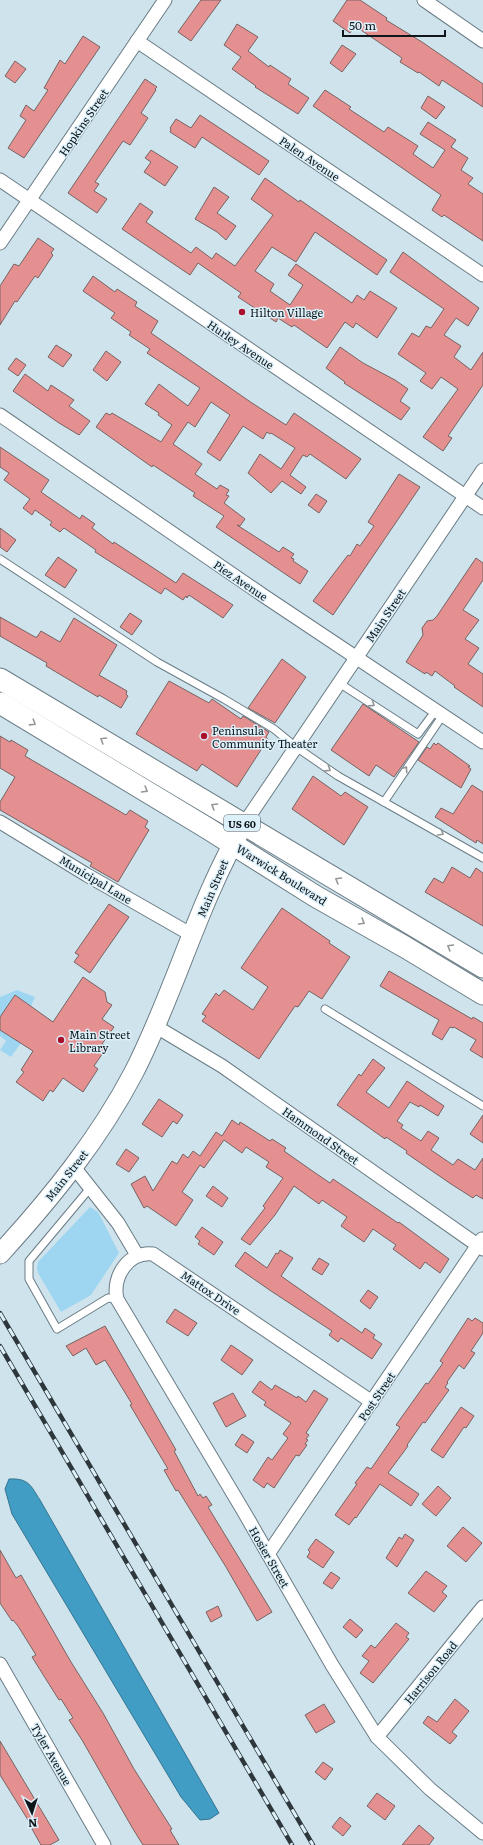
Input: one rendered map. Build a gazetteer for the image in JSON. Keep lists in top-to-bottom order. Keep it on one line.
{"streets":{"main road":["Main Street","US 60","Warwick Boulevard"],"street":["Hopkins Street","Palen Avenue","Hurley Avenue","Piez Avenue","Municipal Lane","Hammond Street","Mattox Drive","Post Street","Hosier Street","Harrison Road","Tyler Avenue"]},"crossings":[["Hopkins Street","Palen Avenue"],["Hopkins Street","Hurley Avenue"],["Hurley Avenue","Main Street"],["Piez Avenue","Main Street"],["Main Street","Warwick Boulevard"],["Main Street","Municipal Lane"],["Main Street","Hammond Street"],["Hammond Street","Post Street"],["Mattox Drive","Post Street"],["Mattox Drive","Hosier Street"],["Post Street","Hosier Street"],["Hosier Street","Harrison Road"]],"places":["Hilton Village","Peninsula Community Theater","Main Street Library"],"scale_bar":"50 m","north":"bottom"}
